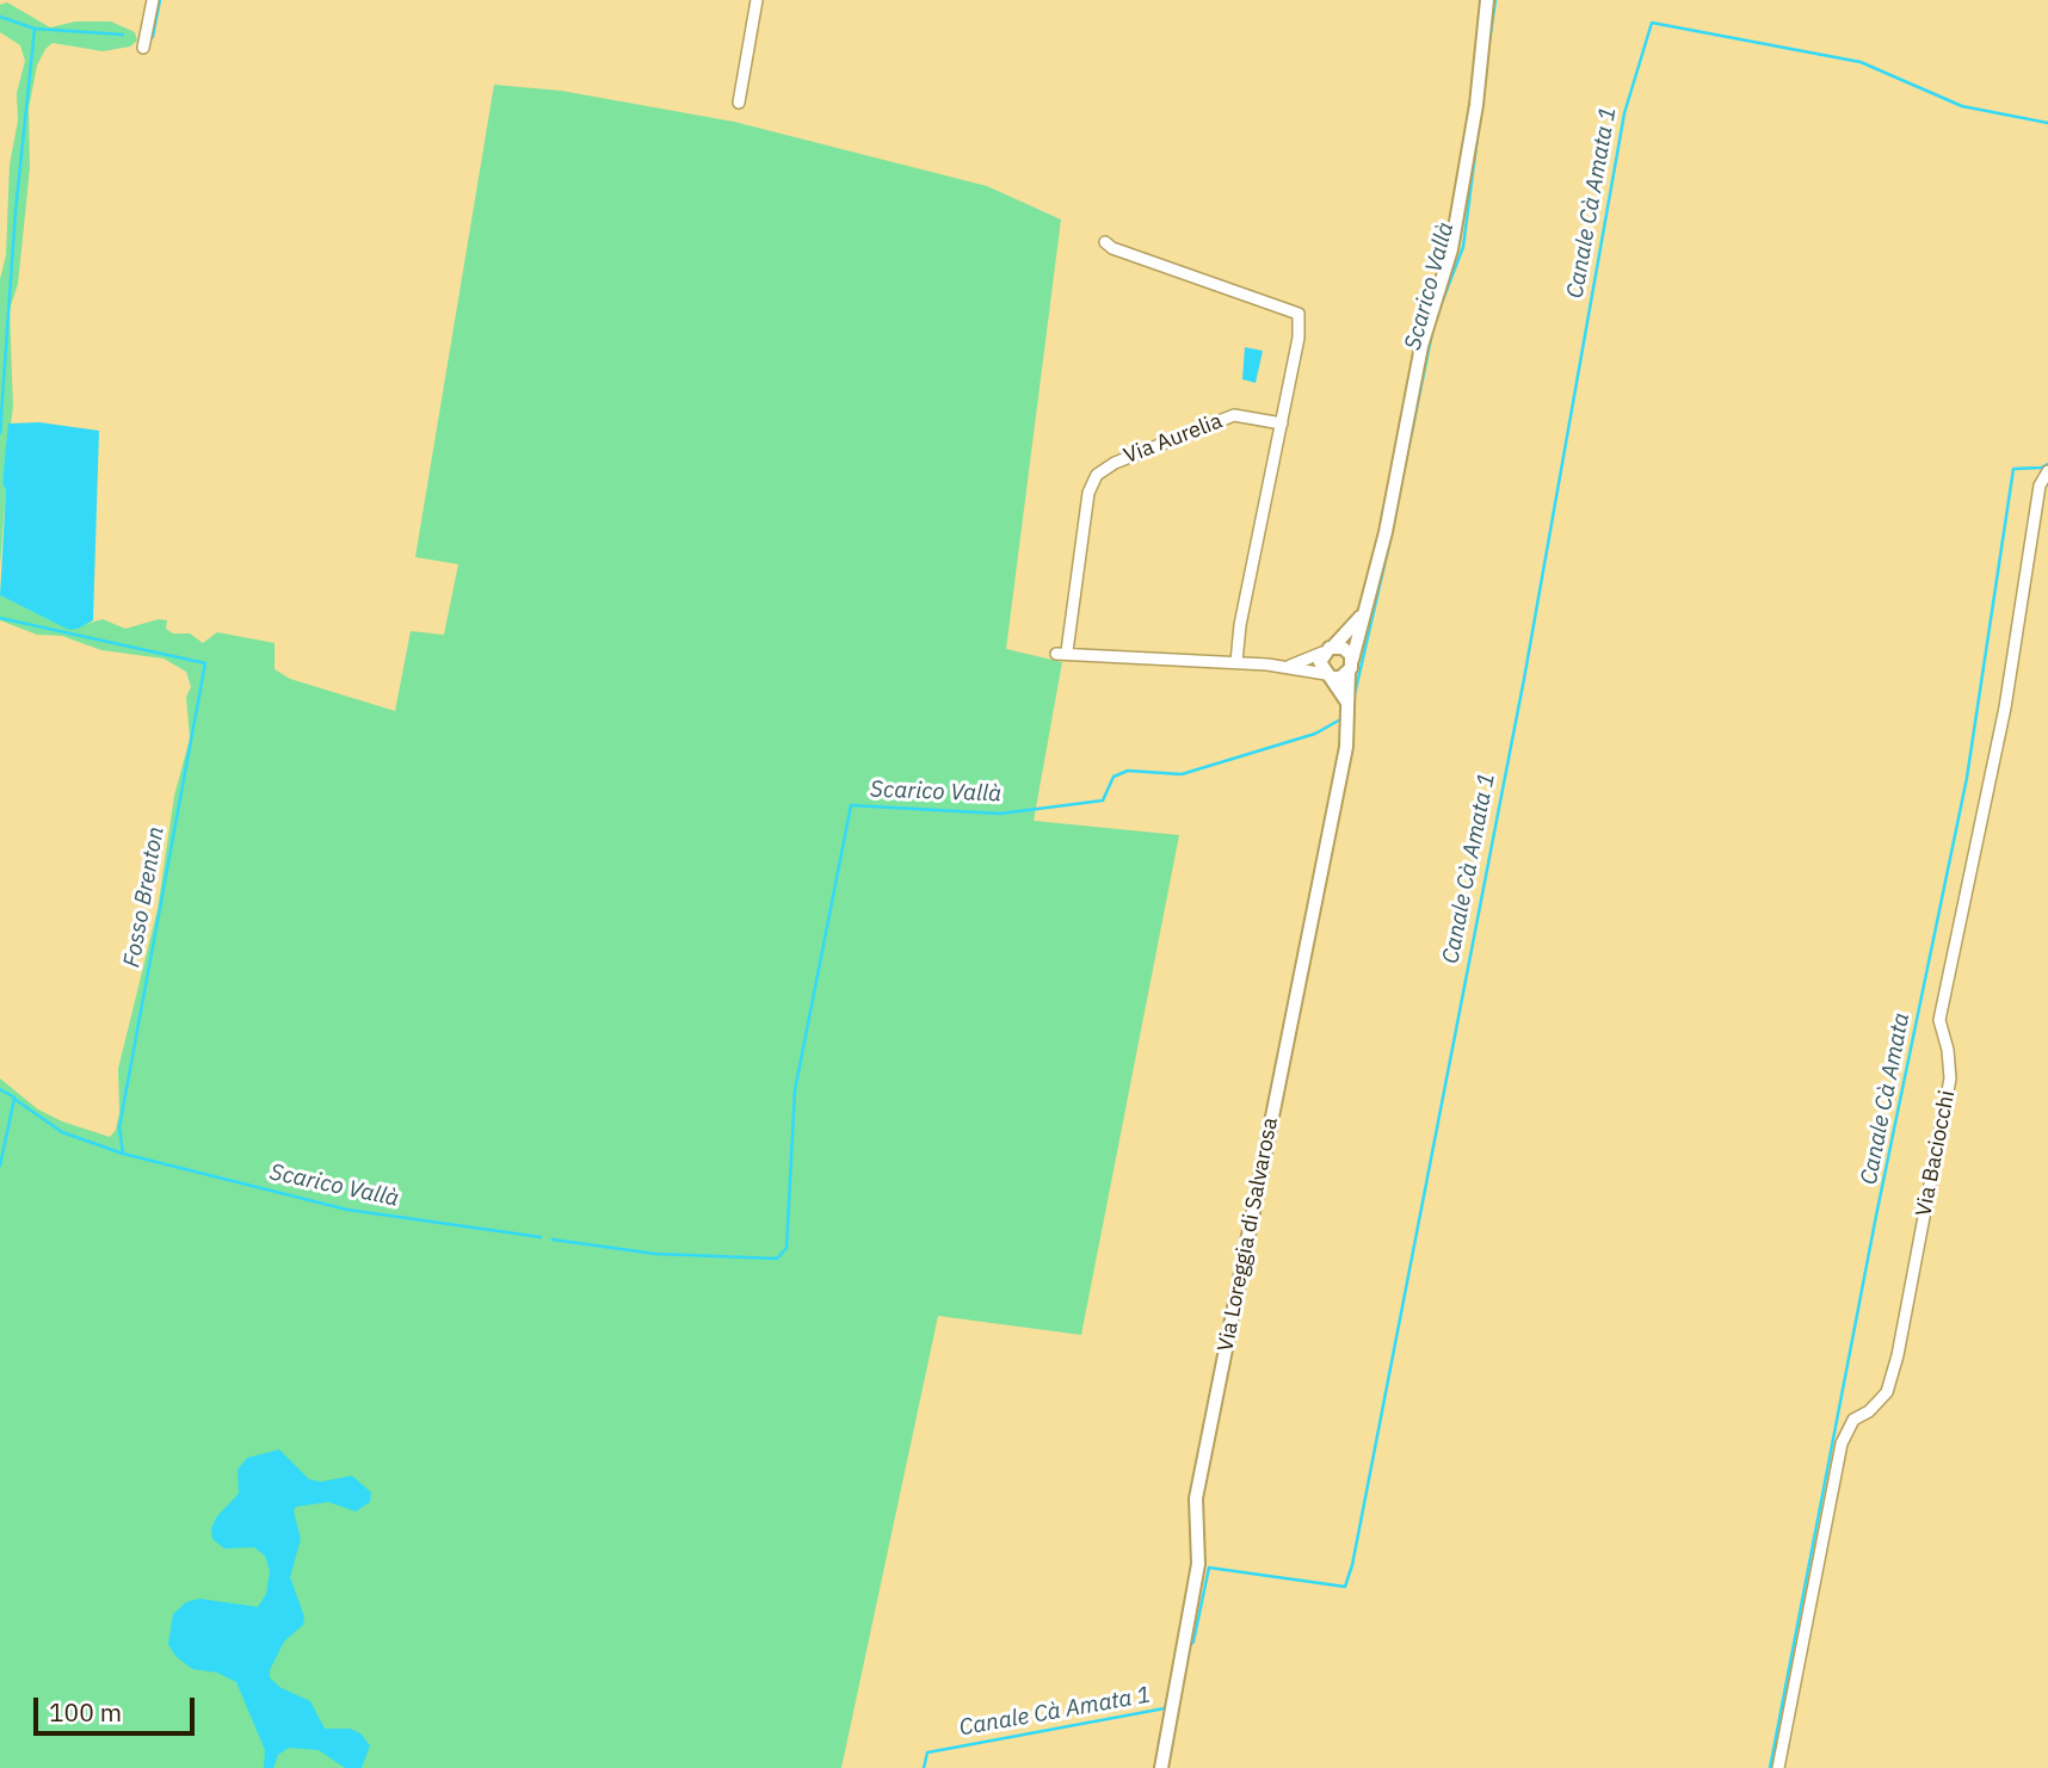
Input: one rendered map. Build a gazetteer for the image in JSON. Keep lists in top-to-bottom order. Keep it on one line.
{"streets":{"street":["Via Aurelia","Via Baciocchi","Via Loreggia di Salvarosa"]},"water":["Canale Cà Amata 1","Scarico Vallà","Fosso Brenton","Canale Cà Amata"],"scale_bar":"100 m"}
